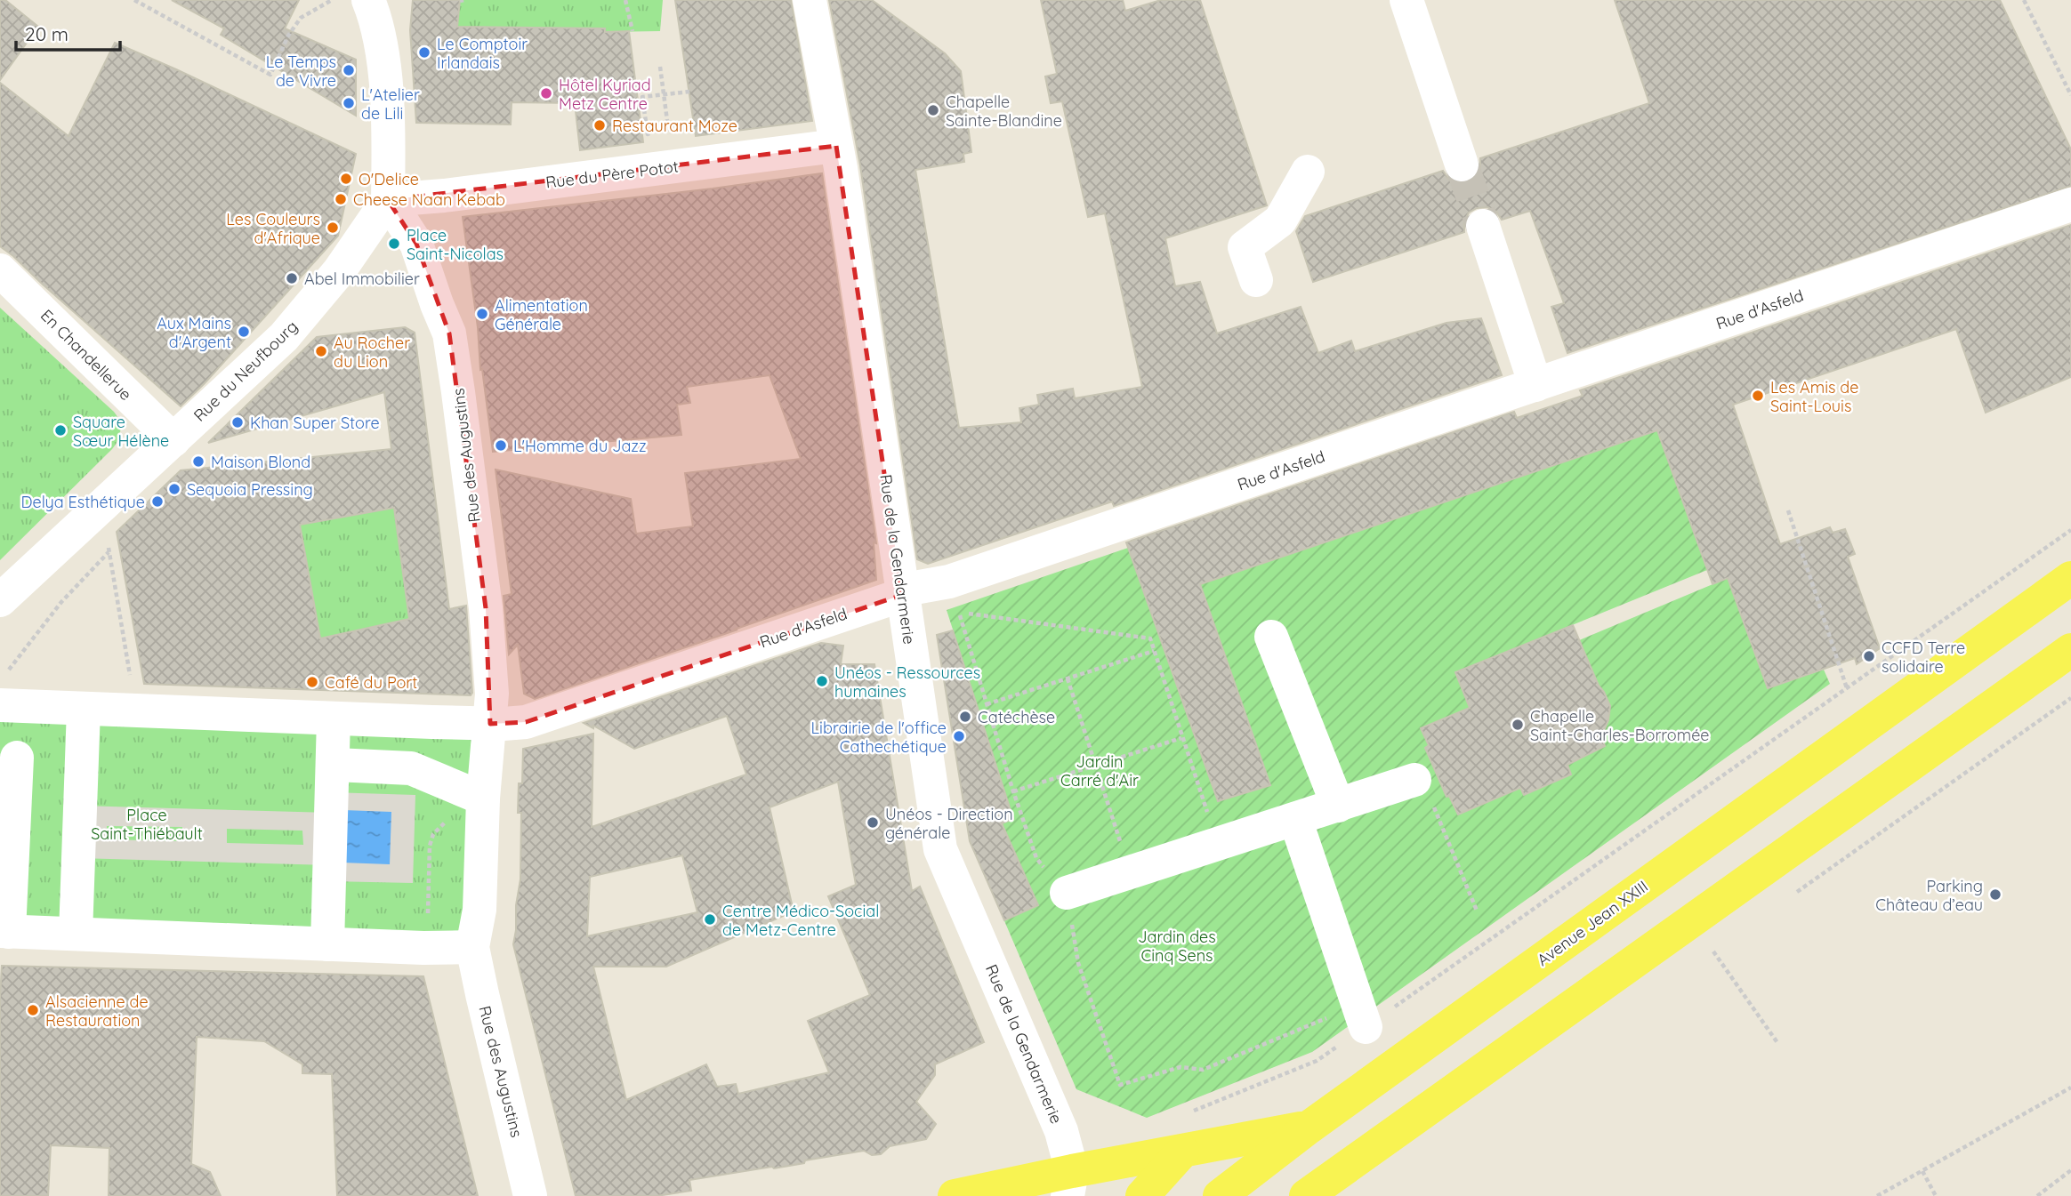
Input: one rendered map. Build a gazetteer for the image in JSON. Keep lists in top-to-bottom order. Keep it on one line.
{"streets":{"main road":["Avenue Jean XXIII"],"street":["Rue du Père Potot","Rue d'Asfeld","En Chandellerue","Rue du Neufbourg","Rue des Augustins","Rue de la Gendarmerie"]},"crossings":[["Rue du Père Potot","Rue du Neufbourg"],["Rue du Père Potot","Rue des Augustins"],["Rue du Père Potot","Rue de la Gendarmerie"],["Rue d'Asfeld","Rue des Augustins"],["Rue d'Asfeld","Rue de la Gendarmerie"],["En Chandellerue","Rue du Neufbourg"],["Rue du Neufbourg","Rue des Augustins"],["Rue de la Gendarmerie","Avenue Jean XXIII"]],"parks":["Jardin Carré d'Air","Place Saint-Thiébault","Jardin des Cinq Sens"],"places":["Le Comptoir Irlandais","Le Temps de Vivre","Hôtel Kyriad Metz Centre","L'Atelier de Lili","Chapelle Sainte-Blandine","Restaurant Moze","O'Delice","Cheese Naan Kebab","Les Couleurs d'Afrique","Place Saint-Nicolas","Abel Immobilier","Alimentation Générale","Aux Mains d'Argent","Au Rocher du Lion","Les Amis de Saint-Louis","Khan Super Store","Square Sœur Hélène","L'Homme du Jazz","Maison Blond","Sequoia Pressing","Delya Esthétique","CCFD Terre solidaire","Unéos - Ressources humaines","Café du Port","Catéchèse","Chapelle Saint-Charles-Borromée","Librairie de l'office Cathechétique","Unéos - Direction générale","Parking Château d’eau","Centre Médico-Social de Metz-Centre","Alsacienne de Restauration"],"scale_bar":"20 m"}
